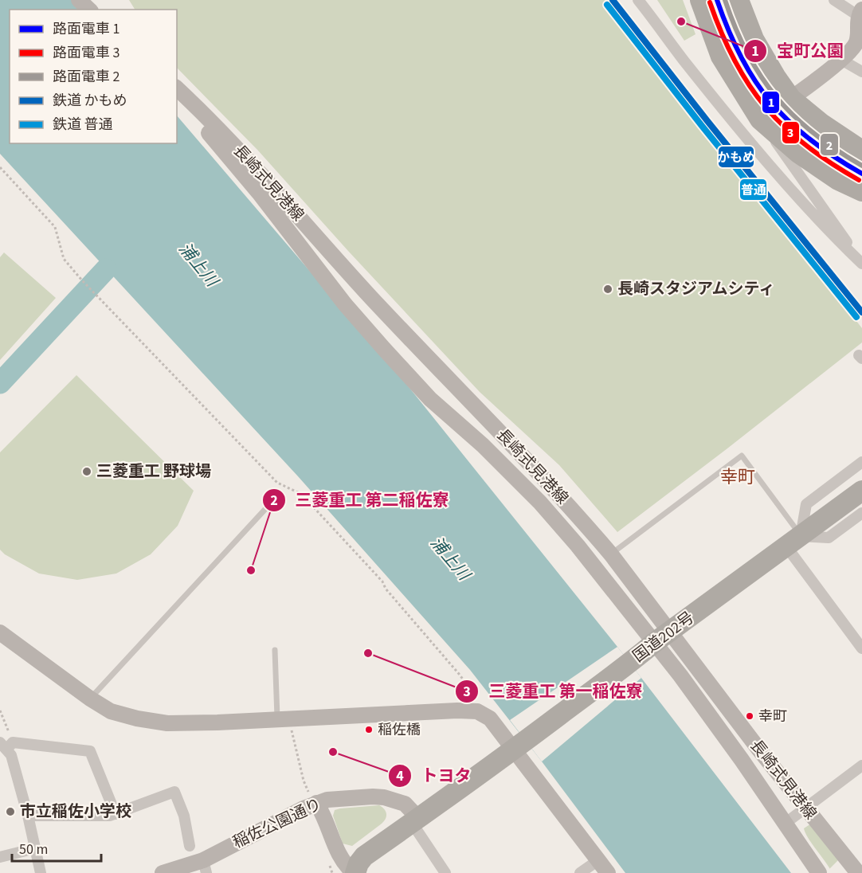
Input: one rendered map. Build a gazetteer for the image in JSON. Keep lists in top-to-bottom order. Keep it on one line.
{"streets":{"highway":["国道202号"],"main road":["長崎式見港線","稲佐公園通り"]},"crossings":[["長崎式見港線","国道202号"],["国道202号","稲佐公園通り"]],"districts":["幸町"],"water":["浦上川"],"places":["宝町公園","長崎スタジアムシティ","三菱重工 野球場","三菱重工 第二稲佐寮","三菱重工 第一稲佐寮","幸町","稲佐橋","トヨタ","市立稲佐小学校"],"lines":["tram line 1","tram line 2","rail line かもめ","tram line 3","rail line 普通"],"legend":["路面電車 1","路面電車 3","路面電車 2","鉄道 かもめ","鉄道 普通"],"scale_bar":"50 m"}
